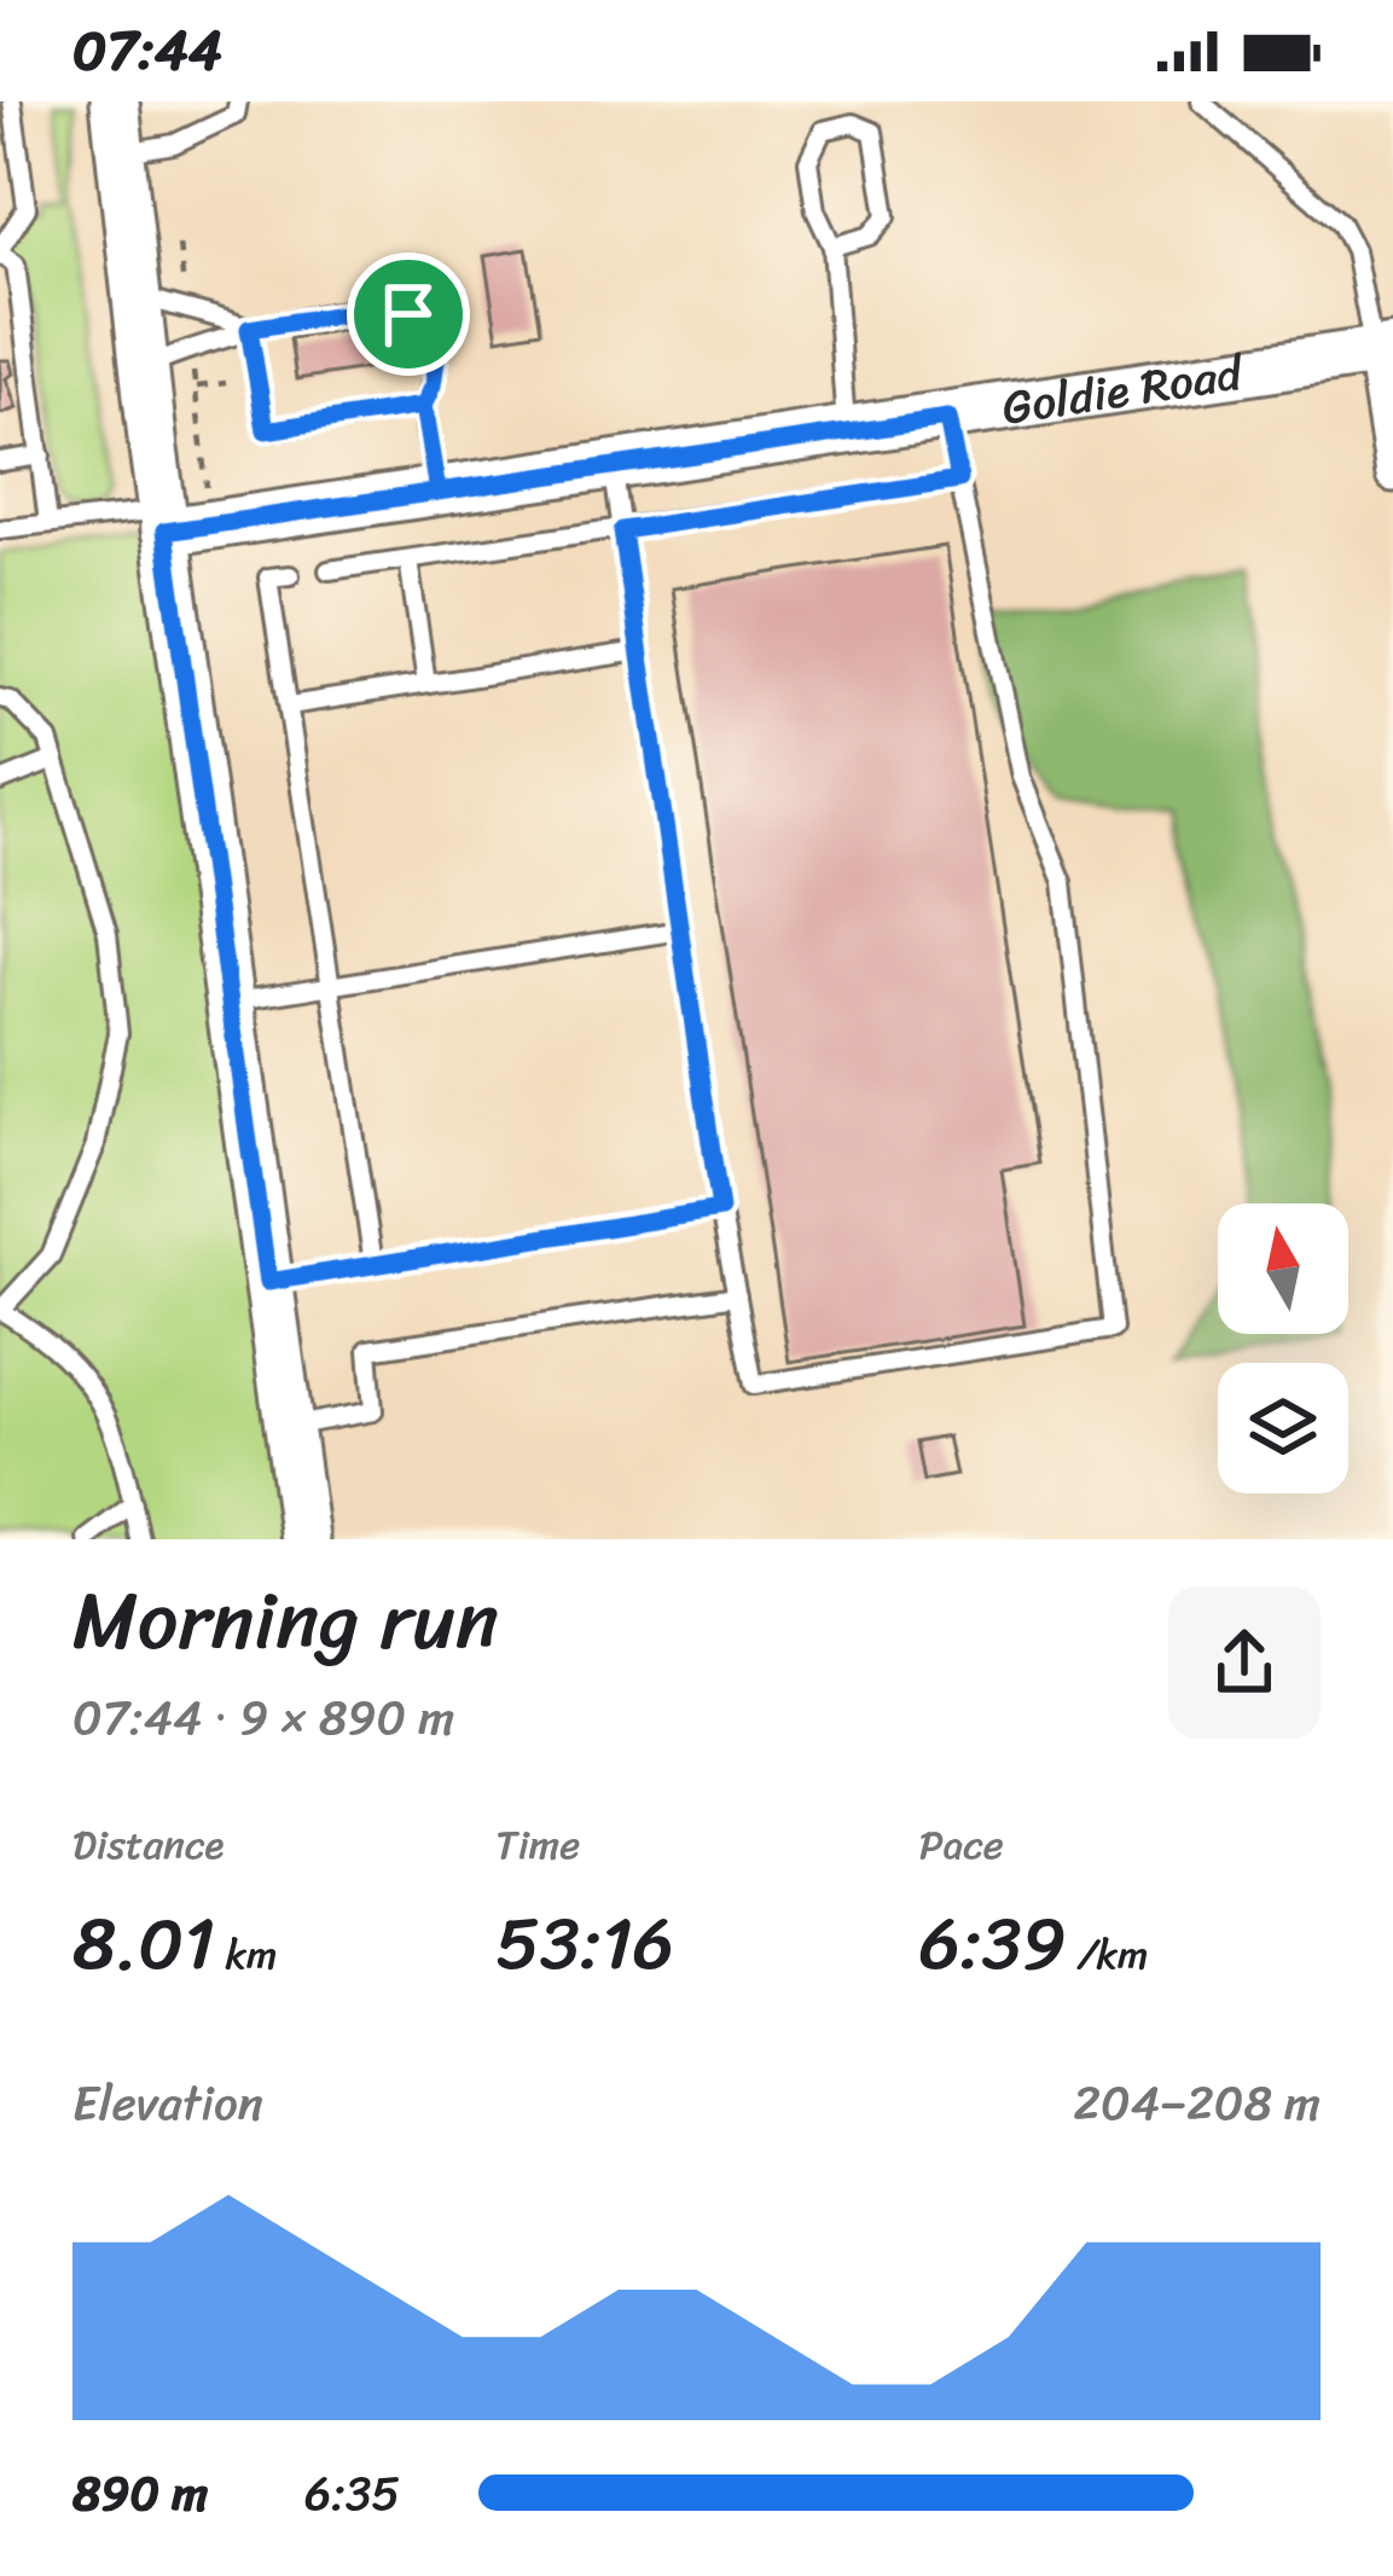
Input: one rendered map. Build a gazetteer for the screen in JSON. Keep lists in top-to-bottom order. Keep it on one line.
{"streets":{"main road":["Goldie Road"]},"north":"top","page":{"status":"07:44","heading":["Morning run","07:44 · 9 × 890 m"],"stats":[["Distance","8.01 km"],["Time","53:16"],["Pace","6:39 /km"]],"chart":["Elevation","204–208 m"],"list":[{"name":"890 m","note":"6:35"}]}}
